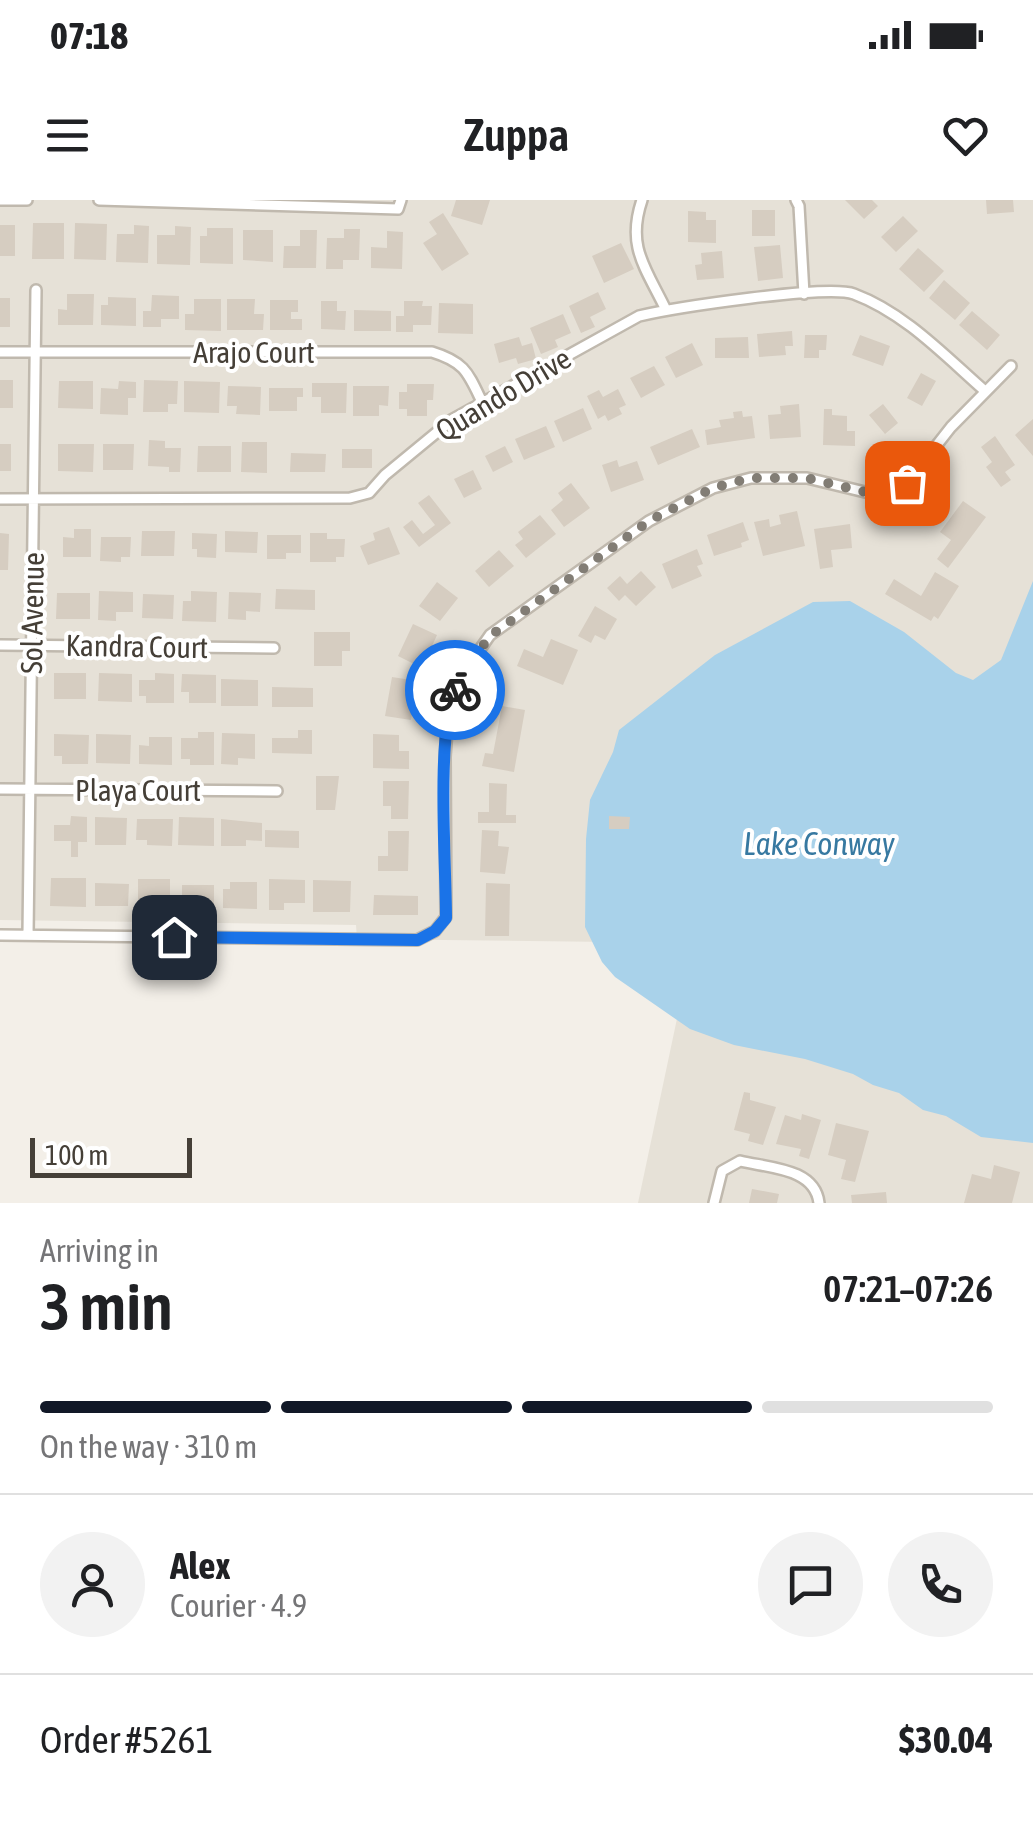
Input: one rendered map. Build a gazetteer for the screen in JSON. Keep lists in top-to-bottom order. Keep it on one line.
{"streets":{"street":["Arajo Court","Quando Drive","Sol Avenue","Kandra Court","Playa Court"]},"crossings":[["Arajo Court","Quando Drive"],["Arajo Court","Sol Avenue"],["Quando Drive","Sol Avenue"],["Sol Avenue","Kandra Court"],["Sol Avenue","Playa Court"]],"water":["Lake Conway"],"scale_bar":"100 m","page":{"status":"07:18","header":"Zuppa","scale":"100 m","heading":["3 min","Arriving in","07:21–07:26"],"panel":["Alex","Courier · 4.9","Order #5261","$30.04"],"bar":"On the way · 310 m"}}
